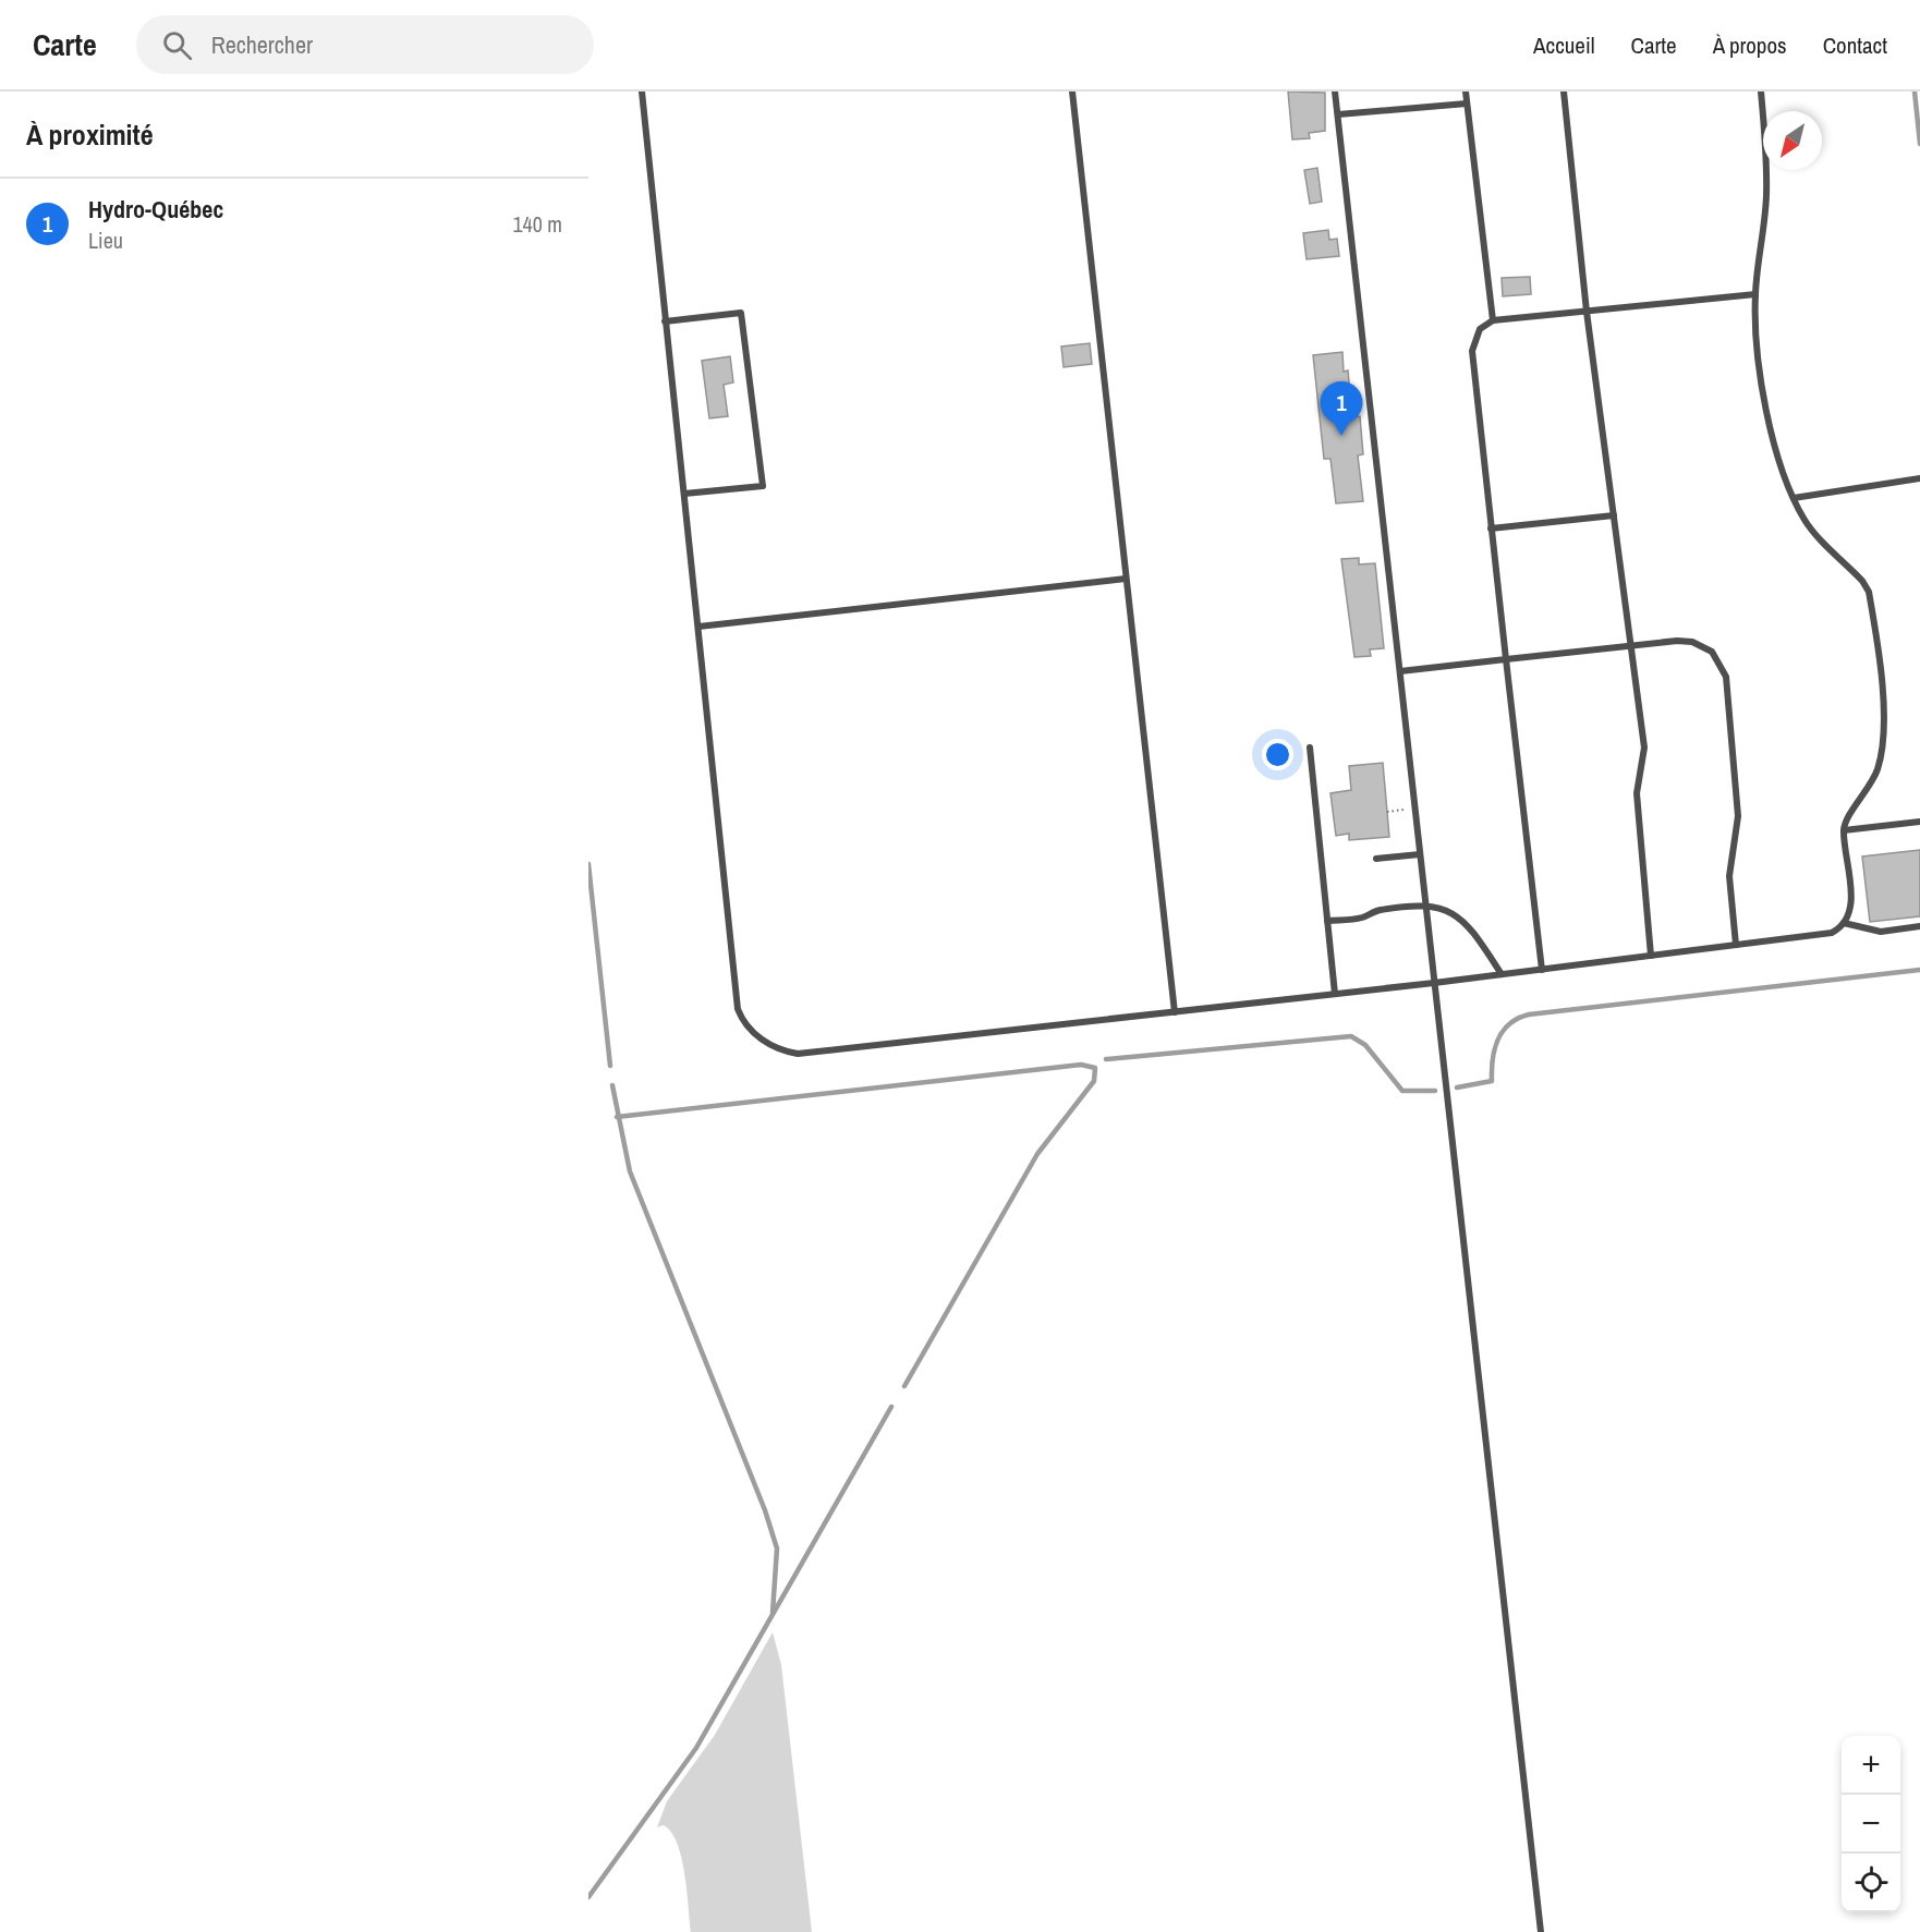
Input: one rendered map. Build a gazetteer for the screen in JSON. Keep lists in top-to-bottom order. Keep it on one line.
{"north":"bottom left","page":{"header":"Carte","search":"Rechercher","nav":["Accueil","Carte","À propos","Contact"],"heading":"À proximité","list":[{"mark":"1","name":"Hydro-Québec","note":"Lieu","value":"140 m"}],"pins":"1","map_buttons":["+","−"]}}
